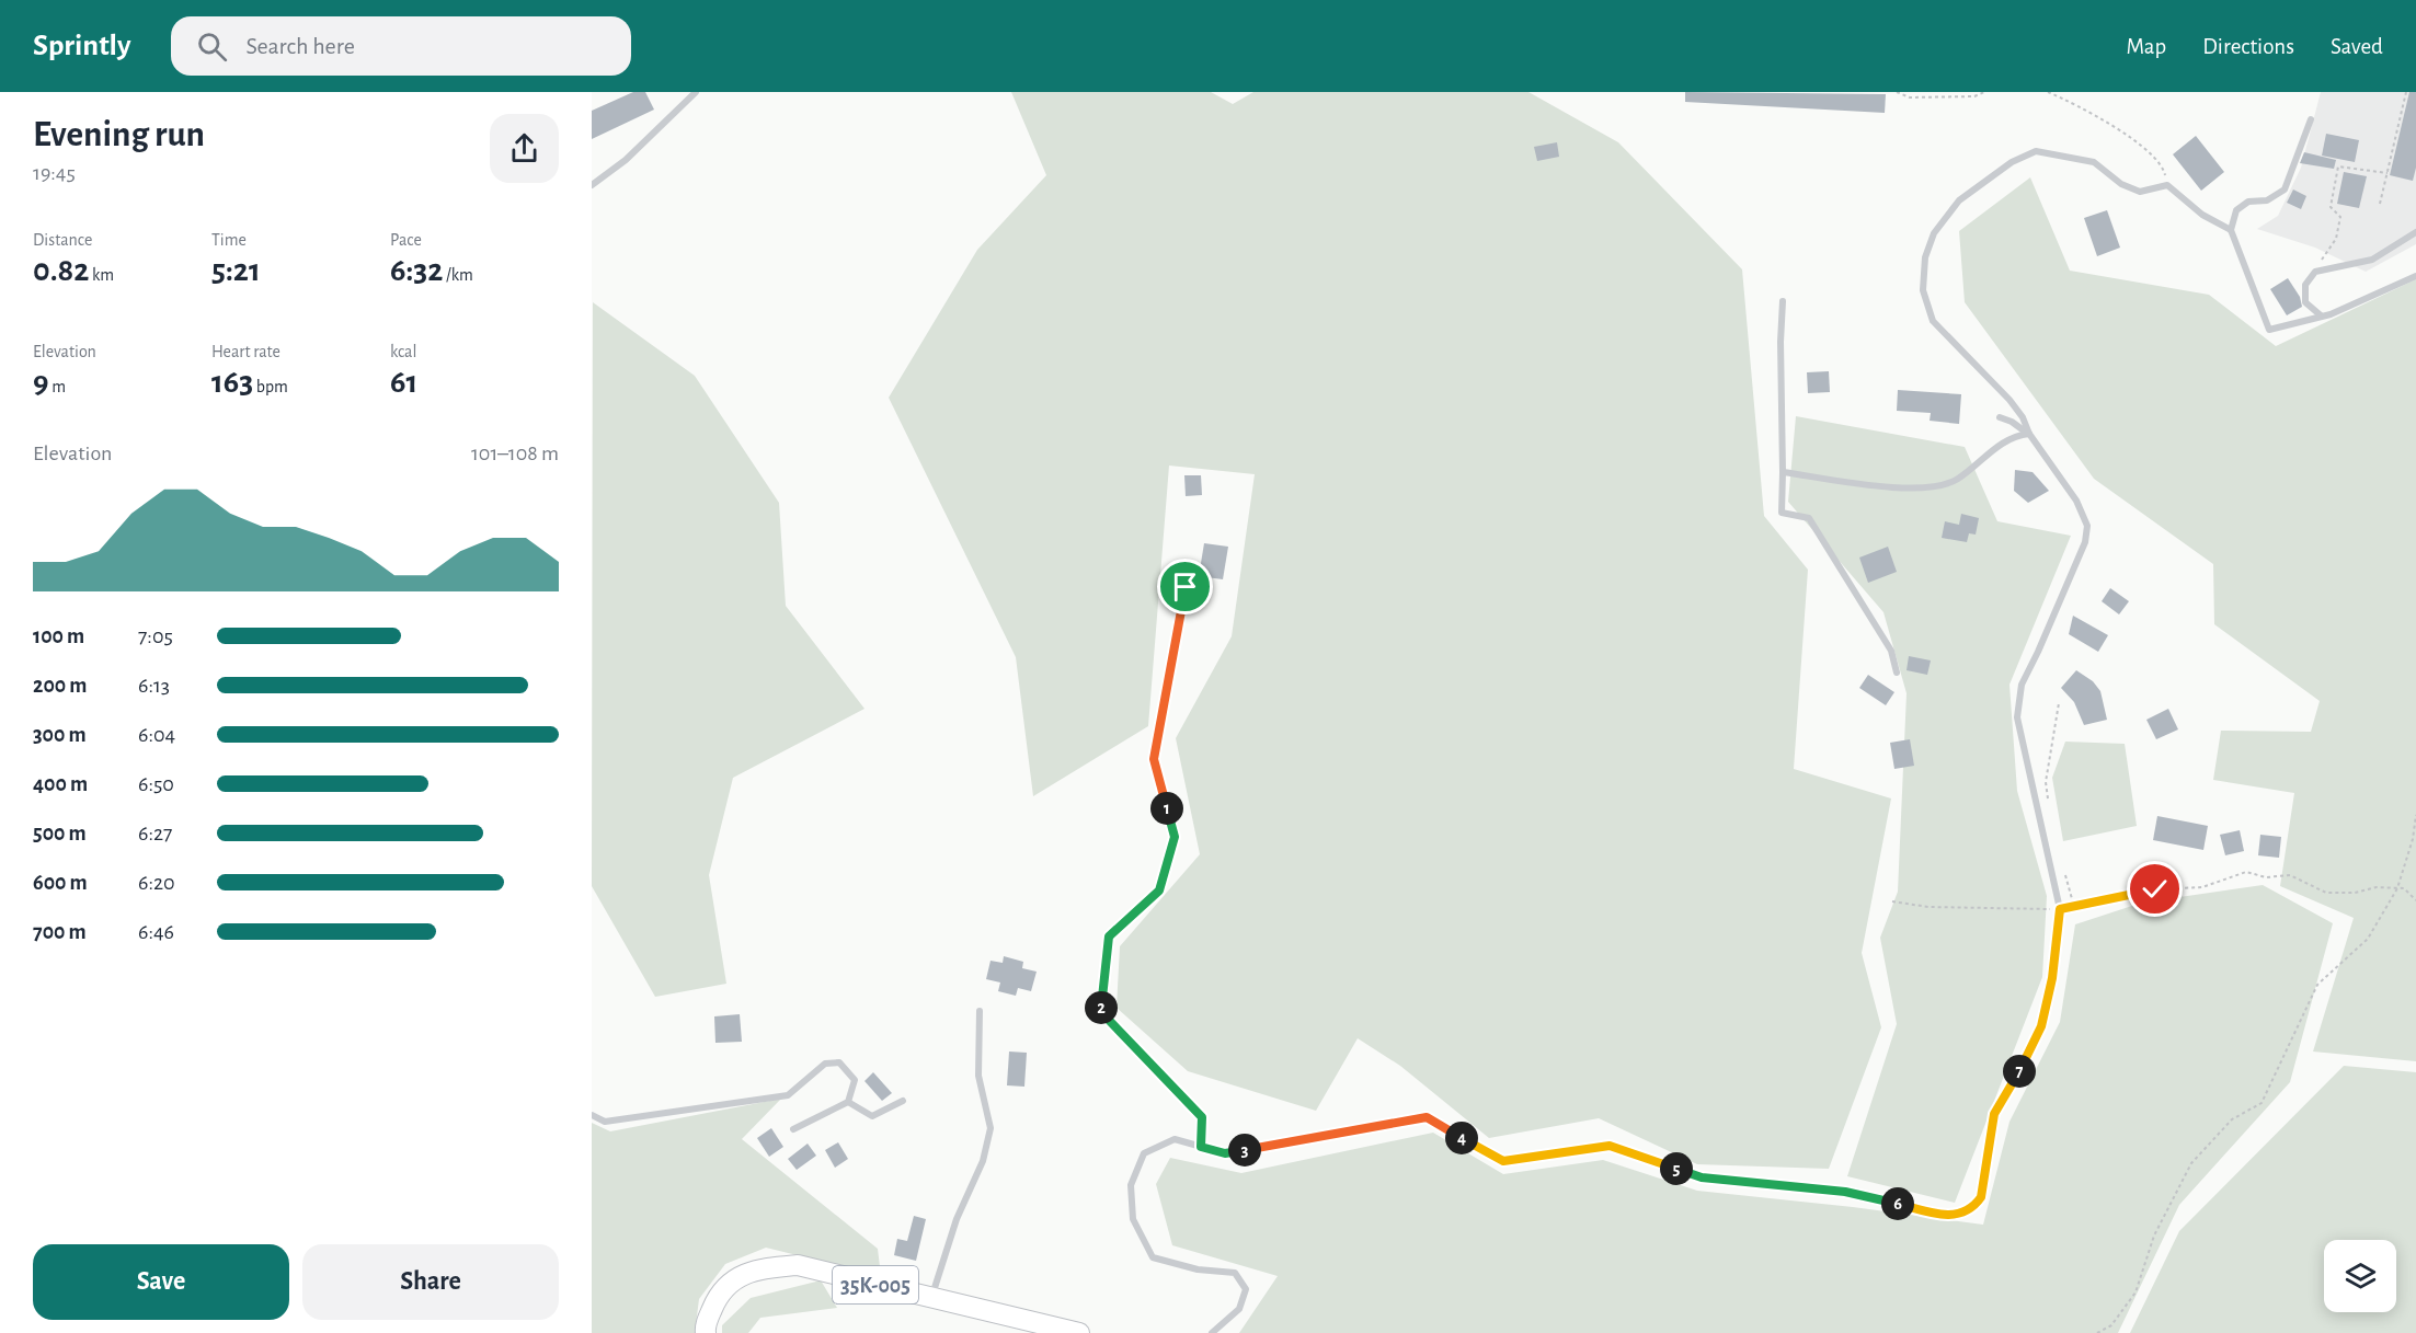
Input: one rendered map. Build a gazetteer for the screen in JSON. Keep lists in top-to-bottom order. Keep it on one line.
{"streets":{"main road":["35К-005"]},"page":{"header":"Sprintly","search":"Search here","nav":["Map","Directions","Saved"],"heading":["Evening run","19:45"],"stats":[["Distance","0.82 km"],["Time","5:21"],["Pace","6:32 /km"],["Elevation","9 m"],["Heart rate","163 bpm"],["kcal","61"]],"chart":["Elevation","101–108 m"],"list":[{"name":"100 m","note":"7:05"},{"name":"200 m","note":"6:13"},{"name":"300 m","note":"6:04"},{"name":"400 m","note":"6:50"},{"name":"500 m","note":"6:27"},{"name":"600 m","note":"6:20"},{"name":"700 m","note":"6:46"}],"pins":["1","2","7","4","3","5","6"],"buttons":["Save","Share"]}}
